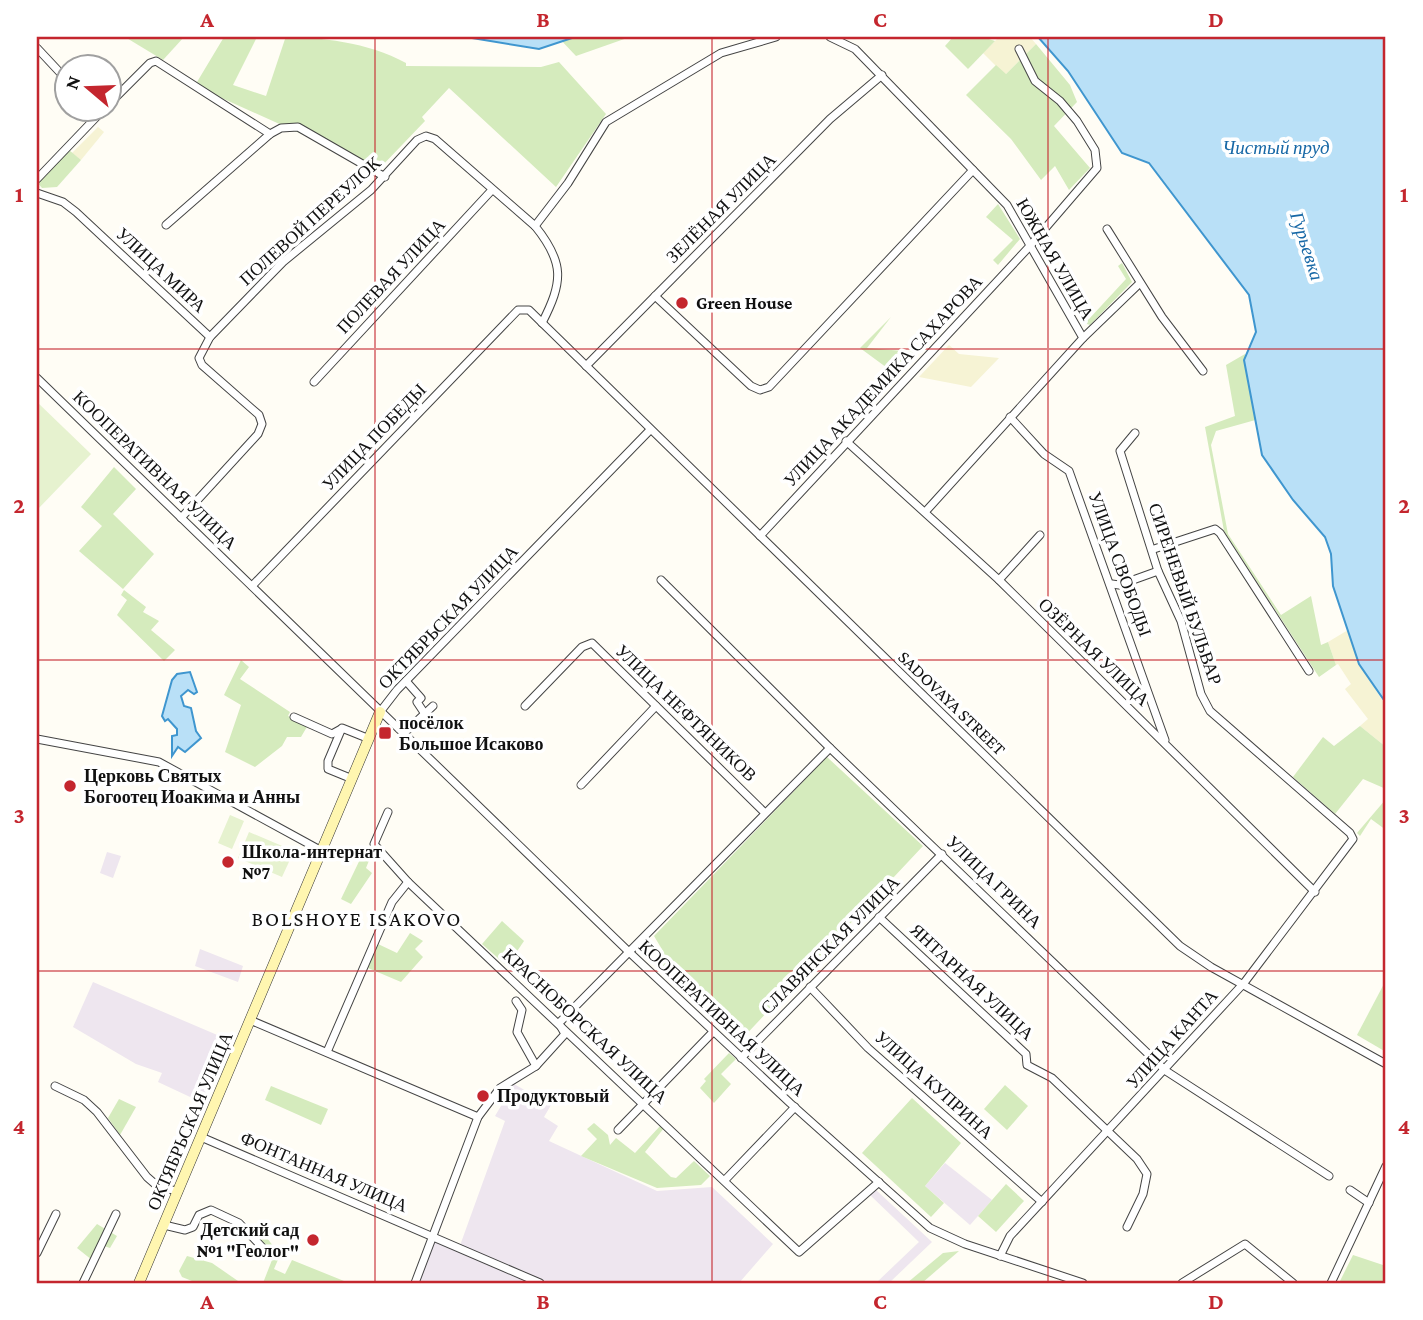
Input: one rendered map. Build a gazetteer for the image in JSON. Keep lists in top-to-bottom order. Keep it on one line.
{"streets":{"street":["ЗЕЛЁНАЯ УЛИЦА","ПОЛЕВОЙ ПЕРЕУЛОК","ЮЖНАЯ УЛИЦА","УЛИЦА МИРА","ПОЛЕВАЯ УЛИЦА","УЛИЦА АКАДЕМИКА САХАРОВА","УЛИЦА ПОБЕДЫ","КООПЕРАТИВНАЯ УЛИЦА","УЛИЦА СВОБОДЫ","СИРЕНЕВЫЙ БУЛЬВАР","ОКТЯБРЬСКАЯ УЛИЦА","ОЗЁРНАЯ УЛИЦА","SADOVAYA STREET","УЛИЦА НЕФТЯНИКОВ","УЛИЦА ГРИНА","СЛАВЯНСКАЯ УЛИЦА","ЯНТАРНАЯ УЛИЦА","КРАСНОБОРСКАЯ УЛИЦА","УЛИЦА КАНТА","УЛИЦА КУПРИНА","ФОНТАННАЯ УЛИЦА"]},"crossings":[["ЗЕЛЁНАЯ УЛИЦА","ЮЖНАЯ УЛИЦА"],["ЗЕЛЁНАЯ УЛИЦА","SADOVAYA STREET"],["ПОЛЕВОЙ ПЕРЕУЛОК","УЛИЦА МИРА"],["ПОЛЕВОЙ ПЕРЕУЛОК","ПОЛЕВАЯ УЛИЦА"],["ЮЖНАЯ УЛИЦА","УЛИЦА АКАДЕМИКА САХАРОВА"],["ЮЖНАЯ УЛИЦА","УЛИЦА СВОБОДЫ"],["ЮЖНАЯ УЛИЦА","ОЗЁРНАЯ УЛИЦА"],["УЛИЦА МИРА","КООПЕРАТИВНАЯ УЛИЦА"],["УЛИЦА АКАДЕМИКА САХАРОВА","ОЗЁРНАЯ УЛИЦА"],["УЛИЦА АКАДЕМИКА САХАРОВА","SADOVAYA STREET"],["УЛИЦА ПОБЕДЫ","КООПЕРАТИВНАЯ УЛИЦА"],["УЛИЦА ПОБЕДЫ","SADOVAYA STREET"],["КООПЕРАТИВНАЯ УЛИЦА","ОКТЯБРЬСКАЯ УЛИЦА"],["КООПЕРАТИВНАЯ УЛИЦА","СЛАВЯНСКАЯ УЛИЦА"],["КООПЕРАТИВНАЯ УЛИЦА","КРАСНОБОРСКАЯ УЛИЦА"],["КООПЕРАТИВНАЯ УЛИЦА","УЛИЦА КАНТА"],["УЛИЦА СВОБОДЫ","ОЗЁРНАЯ УЛИЦА"],["СИРЕНЕВЫЙ БУЛЬВАР","УЛИЦА КАНТА"],["ОКТЯБРЬСКАЯ УЛИЦА","SADOVAYA STREET"],["ОКТЯБРЬСКАЯ УЛИЦА","ФОНТАННАЯ УЛИЦА"],["ОЗЁРНАЯ УЛИЦА","УЛИЦА КАНТА"],["SADOVAYA STREET","УЛИЦА КАНТА"],["УЛИЦА ГРИНА","СЛАВЯНСКАЯ УЛИЦА"],["УЛИЦА ГРИНА","УЛИЦА КАНТА"],["СЛАВЯНСКАЯ УЛИЦА","ЯНТАРНАЯ УЛИЦА"],["СЛАВЯНСКАЯ УЛИЦА","УЛИЦА КУПРИНА"],["ЯНТАРНАЯ УЛИЦА","УЛИЦА КАНТА"],["УЛИЦА КАНТА","УЛИЦА КУПРИНА"]],"districts":["BOLSHOYE ISAKOVO"],"water":["Чистый пруд","Гурьевка"],"places":{"other":["Green House","Церковь Святых Богоотец Иоакима и Анны","Школа-интернат №7","Продуктовый","Детский сад №1 \"Геолог\""],"transit":["посёлок Большое Исаково"]},"north":"left","grid":{"columns":["A","B","C","D"],"rows":["1","2","3","4"]}}
